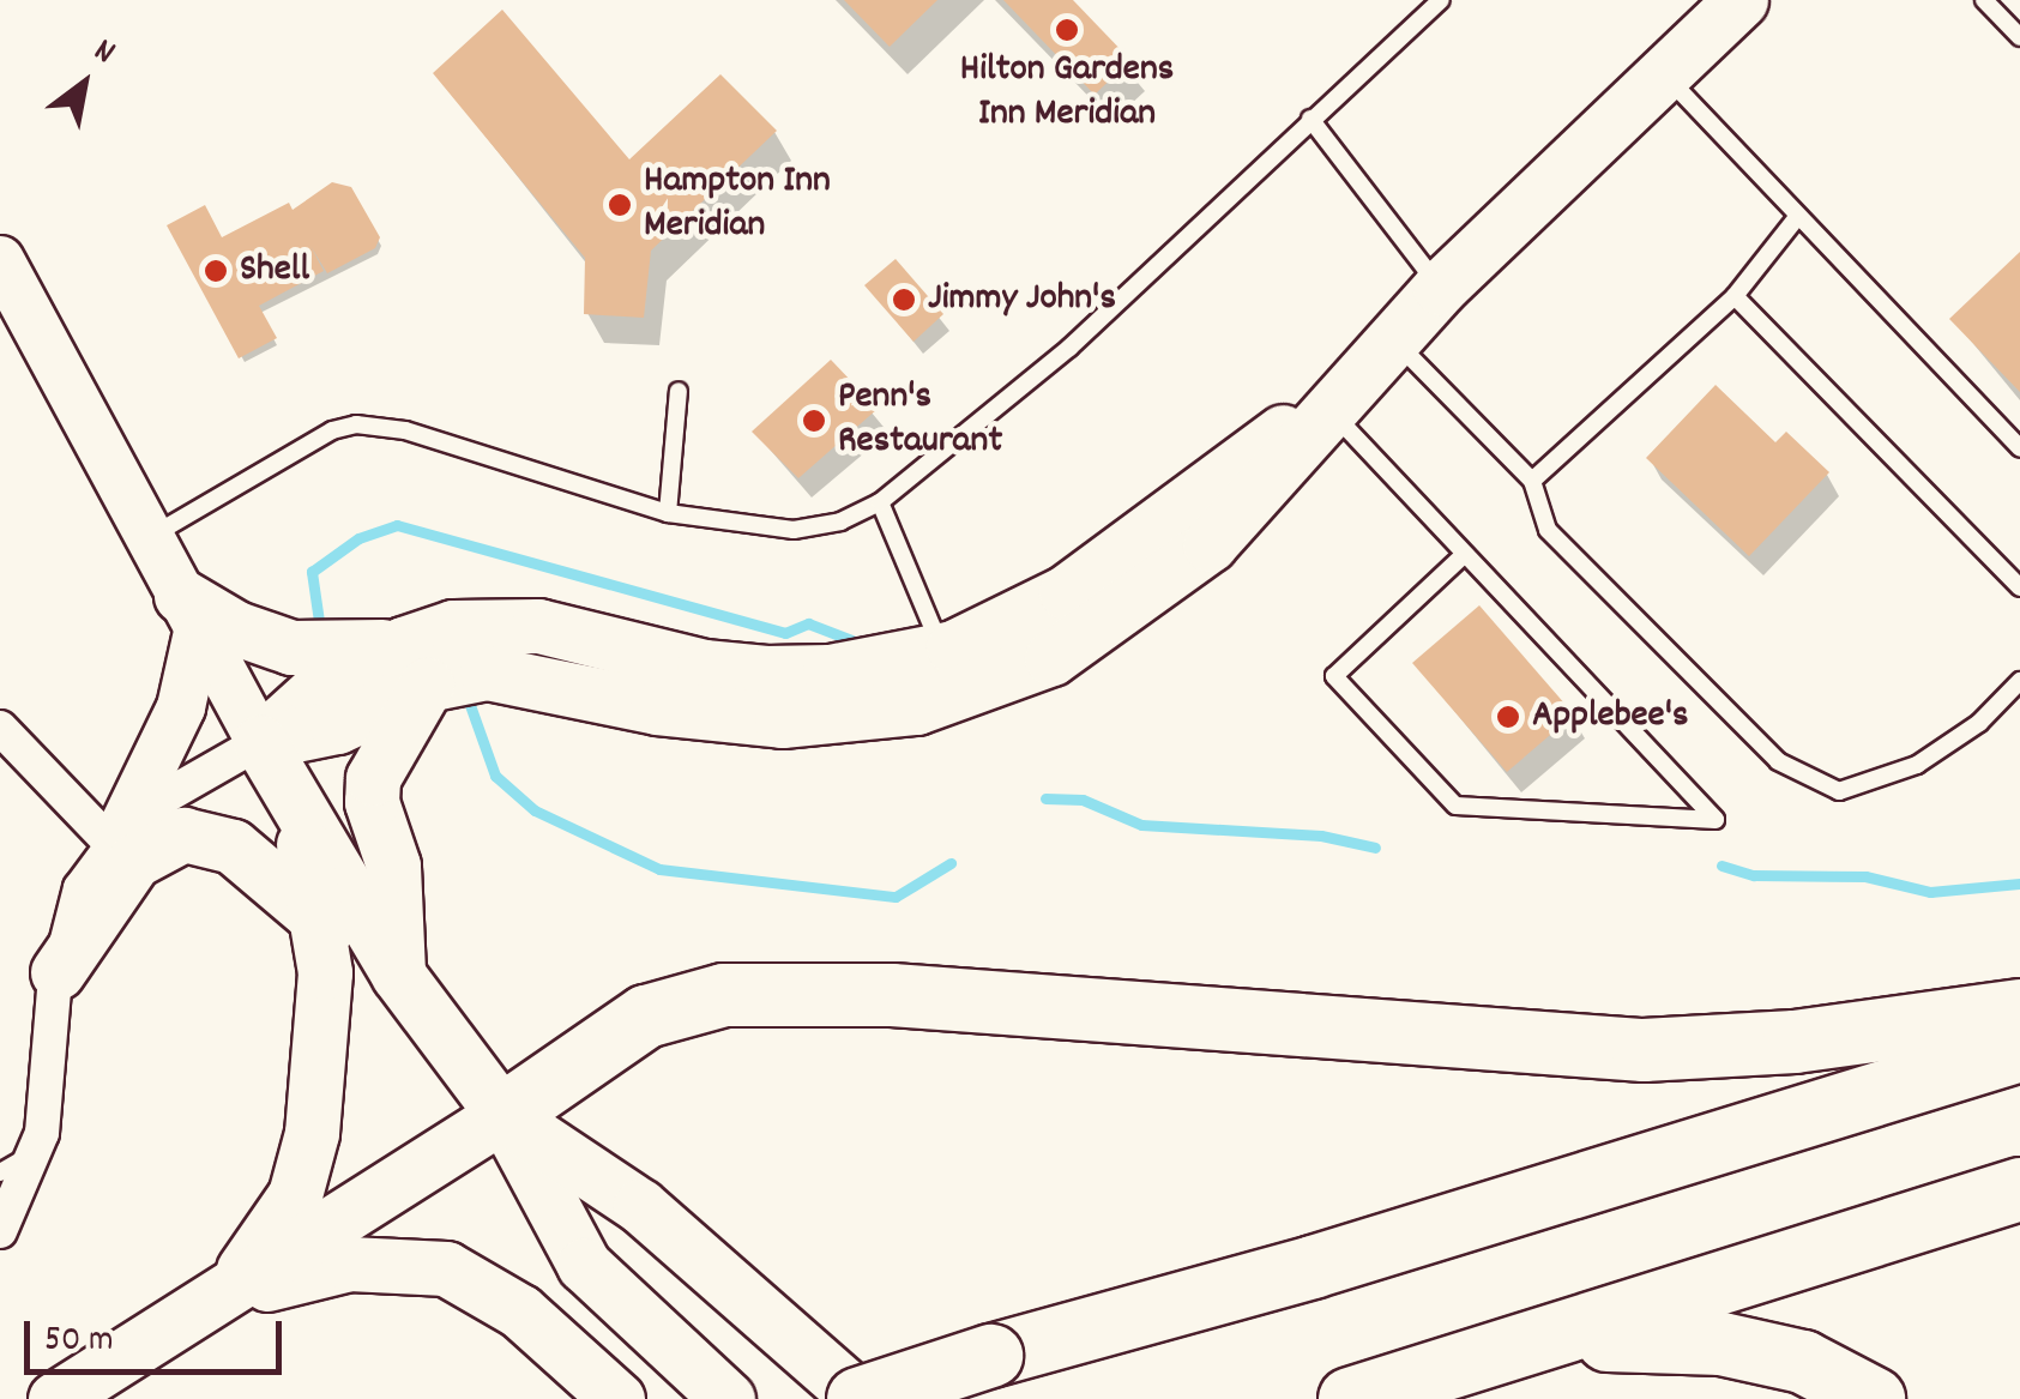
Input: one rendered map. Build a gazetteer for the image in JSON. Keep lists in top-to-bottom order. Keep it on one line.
{"places":["Hilton Gardens Inn Meridian","Hampton Inn Meridian","Shell","Jimmy John's","Penn's Restaurant","Applebee's"],"scale_bar":"50 m","north":"top right"}
